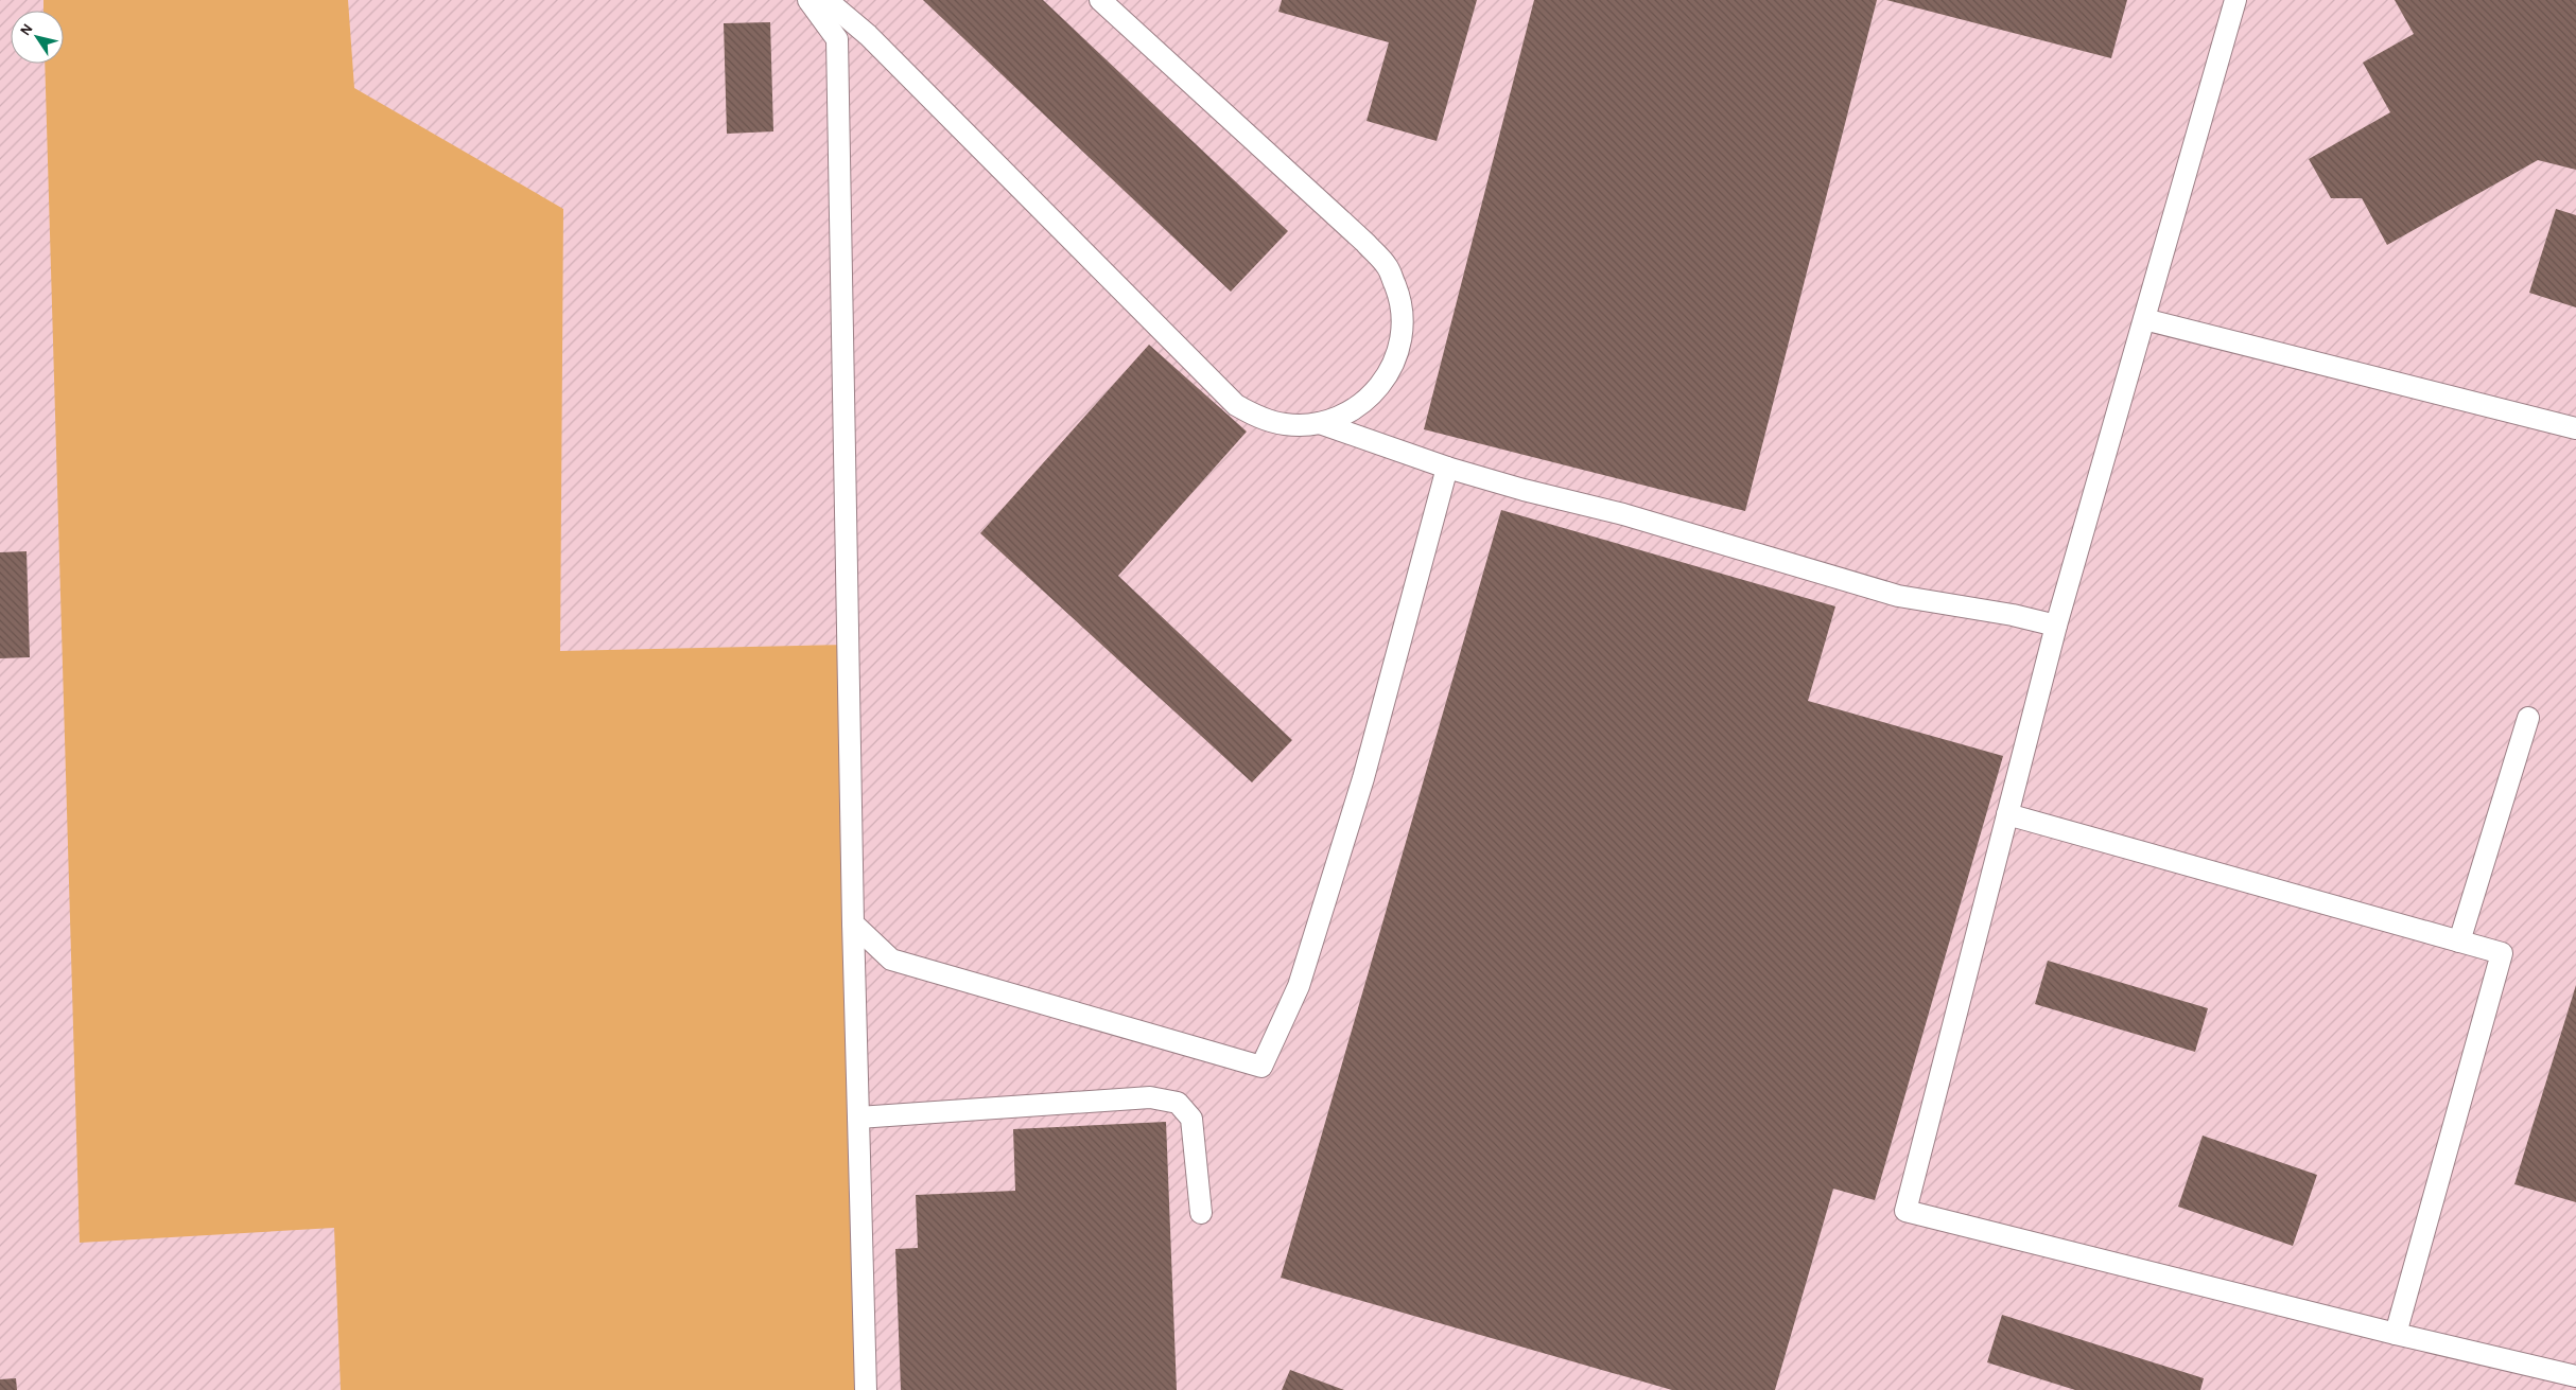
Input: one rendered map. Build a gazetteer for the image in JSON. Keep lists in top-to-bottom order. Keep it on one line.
{"north":"top left"}
